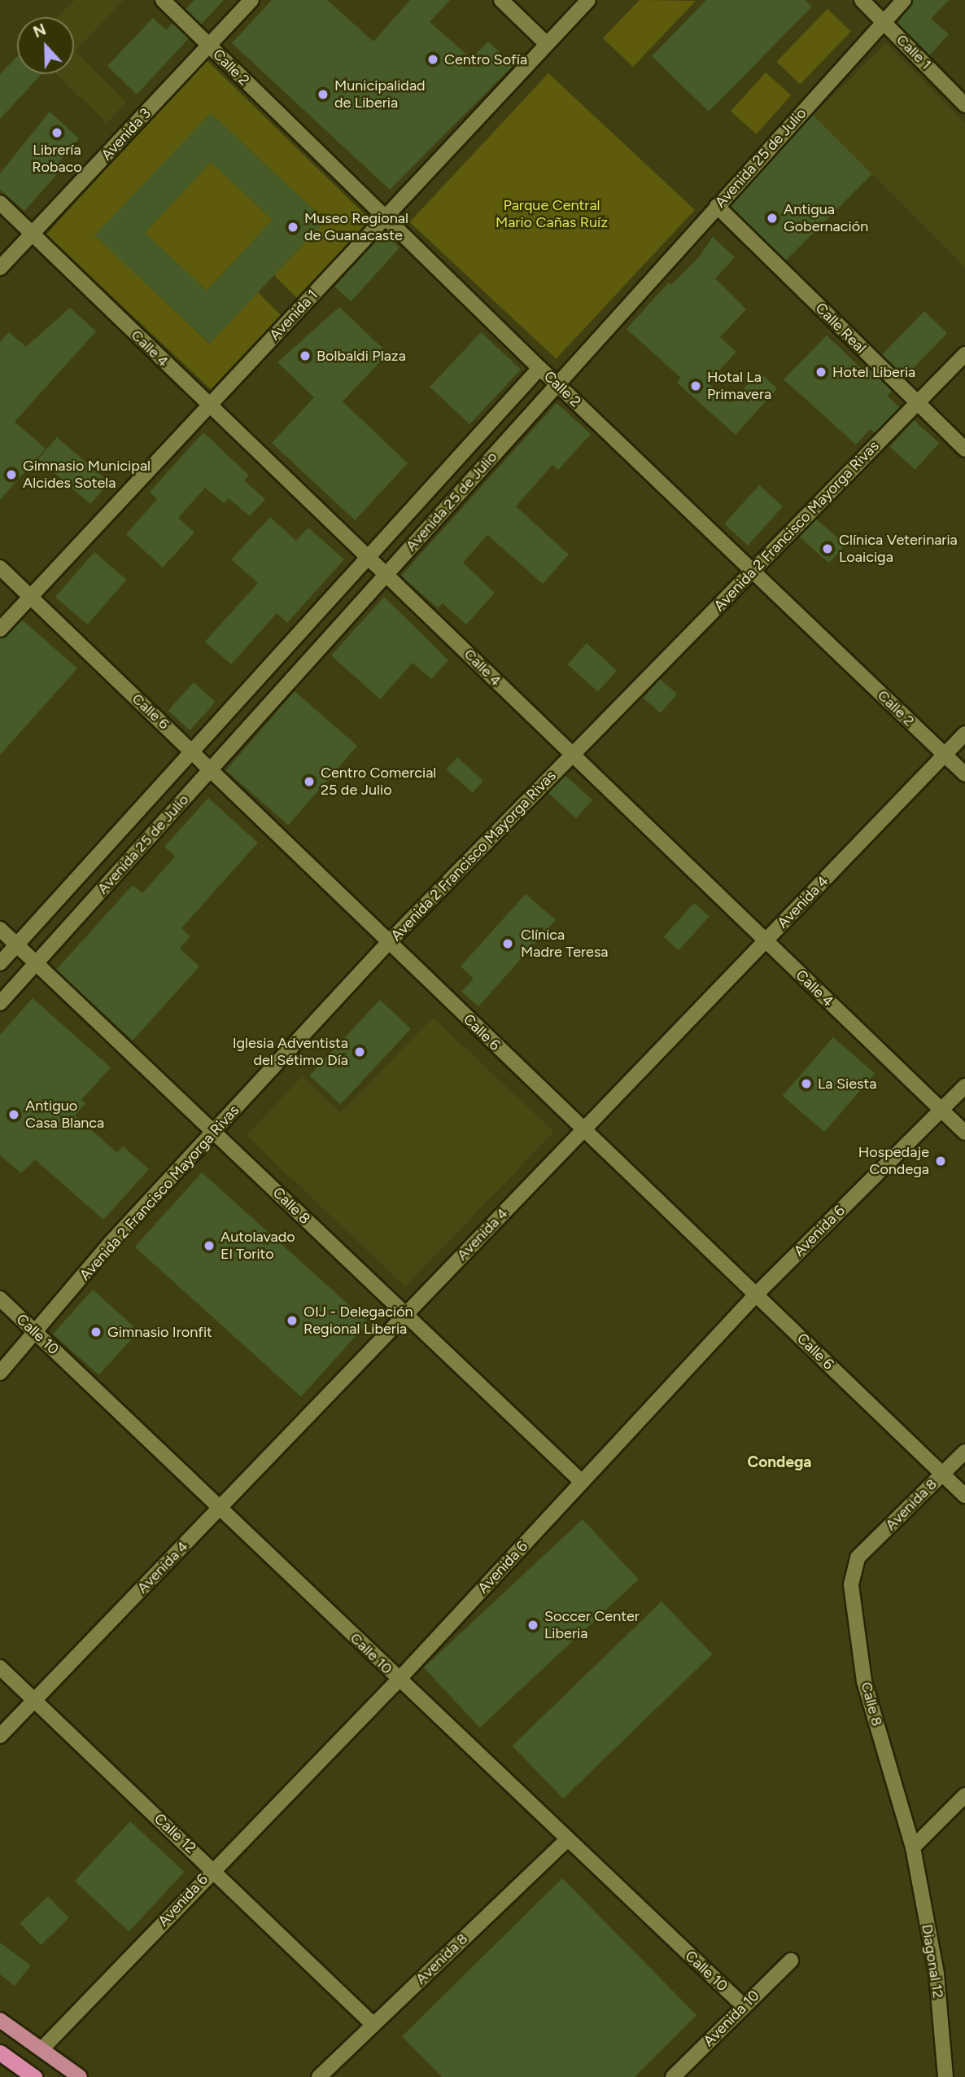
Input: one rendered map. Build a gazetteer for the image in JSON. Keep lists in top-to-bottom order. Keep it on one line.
{"streets":{"street":["Calle 1","Calle 2","Avenida 3","Avenida 25 de Julio","Avenida 1","Calle Real","Calle 4","Avenida 2 Francisco Mayorga Rivas","Calle 6","Avenida 4","Calle 8","Avenida 6","Calle 10","Avenida 8","Calle 12","Diagonal 12","Avenida 10"]},"crossings":[["Calle 1","Avenida 25 de Julio"],["Calle 2","Avenida 3"],["Calle 2","Avenida 25 de Julio"],["Calle 2","Avenida 1"],["Calle 2","Avenida 2 Francisco Mayorga Rivas"],["Calle 2","Avenida 4"],["Avenida 3","Calle 4"],["Avenida 25 de Julio","Calle Real"],["Avenida 25 de Julio","Calle 4"],["Avenida 25 de Julio","Calle 6"],["Avenida 25 de Julio","Calle 8"],["Avenida 1","Calle 4"],["Avenida 1","Calle 6"],["Calle Real","Avenida 2 Francisco Mayorga Rivas"],["Calle 4","Avenida 2 Francisco Mayorga Rivas"],["Calle 4","Avenida 4"],["Calle 4","Avenida 6"],["Avenida 2 Francisco Mayorga Rivas","Calle 6"],["Avenida 2 Francisco Mayorga Rivas","Calle 8"],["Avenida 2 Francisco Mayorga Rivas","Calle 10"],["Calle 6","Avenida 4"],["Calle 6","Avenida 6"],["Calle 6","Avenida 8"],["Avenida 4","Calle 8"],["Avenida 4","Calle 10"],["Avenida 4","Calle 12"],["Calle 8","Avenida 6"],["Calle 8","Avenida 8"],["Calle 8","Diagonal 12"],["Avenida 6","Calle 10"],["Avenida 6","Calle 12"],["Calle 10","Avenida 8"],["Calle 10","Avenida 10"],["Avenida 8","Calle 12"]],"districts":["Condega"],"parks":["Parque Central Mario Cañas Ruíz"],"places":["Centro Sofía","Municipalidad de Liberia","Librería Robaco","Antigua Gobernación","Museo Regional de Guanacaste","Bolbaldi Plaza","Hotel Liberia","Hotal La Primavera","Gimnasio Municipal Alcides Sotela","Clínica Veterinaria Loaiciga","Centro Comercial 25 de Julio","Clínica Madre Teresa","Iglesia Adventista del Sétimo Día","La Siesta","Antiguo Casa Blanca","Hospedaje Condega","Autolavado El Torito","OIJ - Delegación Regional Liberia","Gimnasio Ironfit","Soccer Center Liberia"],"north":"top"}
